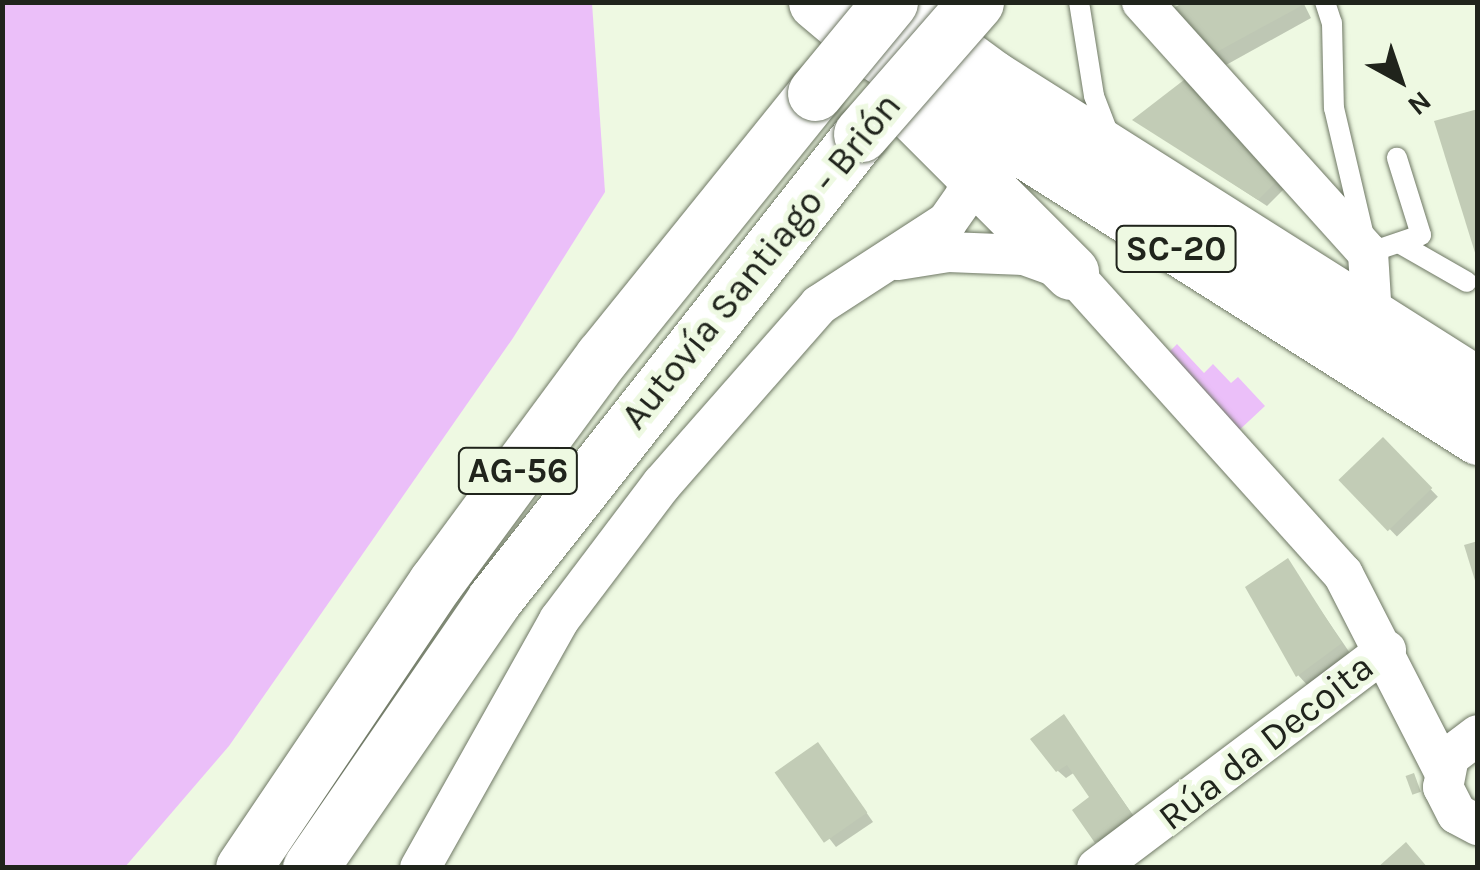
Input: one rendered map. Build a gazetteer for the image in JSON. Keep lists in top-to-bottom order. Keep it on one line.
{"streets":{"highway":["SC-20","Autovía Santiago - Brión","AG-56"],"street":["Rúa da Decoita"]},"crossings":[["SC-20","Autovía Santiago - Brión"]],"north":"bottom right"}
